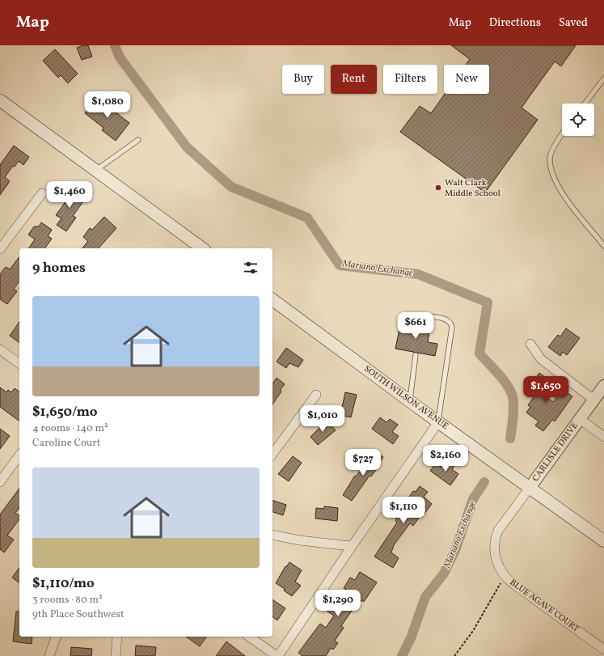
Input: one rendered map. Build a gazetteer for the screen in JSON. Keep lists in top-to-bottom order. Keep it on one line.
{"streets":{"main road":["SOUTH WILSON AVENUE"],"street":["CARLISLE DRIVE","BLUE AGAVE COURT"]},"crossings":[["SOUTH WILSON AVENUE","CARLISLE DRIVE"],["SOUTH WILSON AVENUE","BLUE AGAVE COURT"],["CARLISLE DRIVE","BLUE AGAVE COURT"]],"water":["Mariano Exchange"],"places":["Walt Clark Middle School"],"page":{"header":"Map","nav":["Map","Directions","Saved"],"chip":["Buy","Rent","Filters","New"],"price":["$1,080","$1,460","$661","$1,650","$1,010","$2,160","$727","$1,110","$1,290"],"heading":"9 homes","list":[{"name":"$1,650/mo","note":"4 rooms · 140 m² · Caroline Court"},{"name":"$1,110/mo","note":"3 rooms · 80 m² · 9th Place Southwest"}]}}
